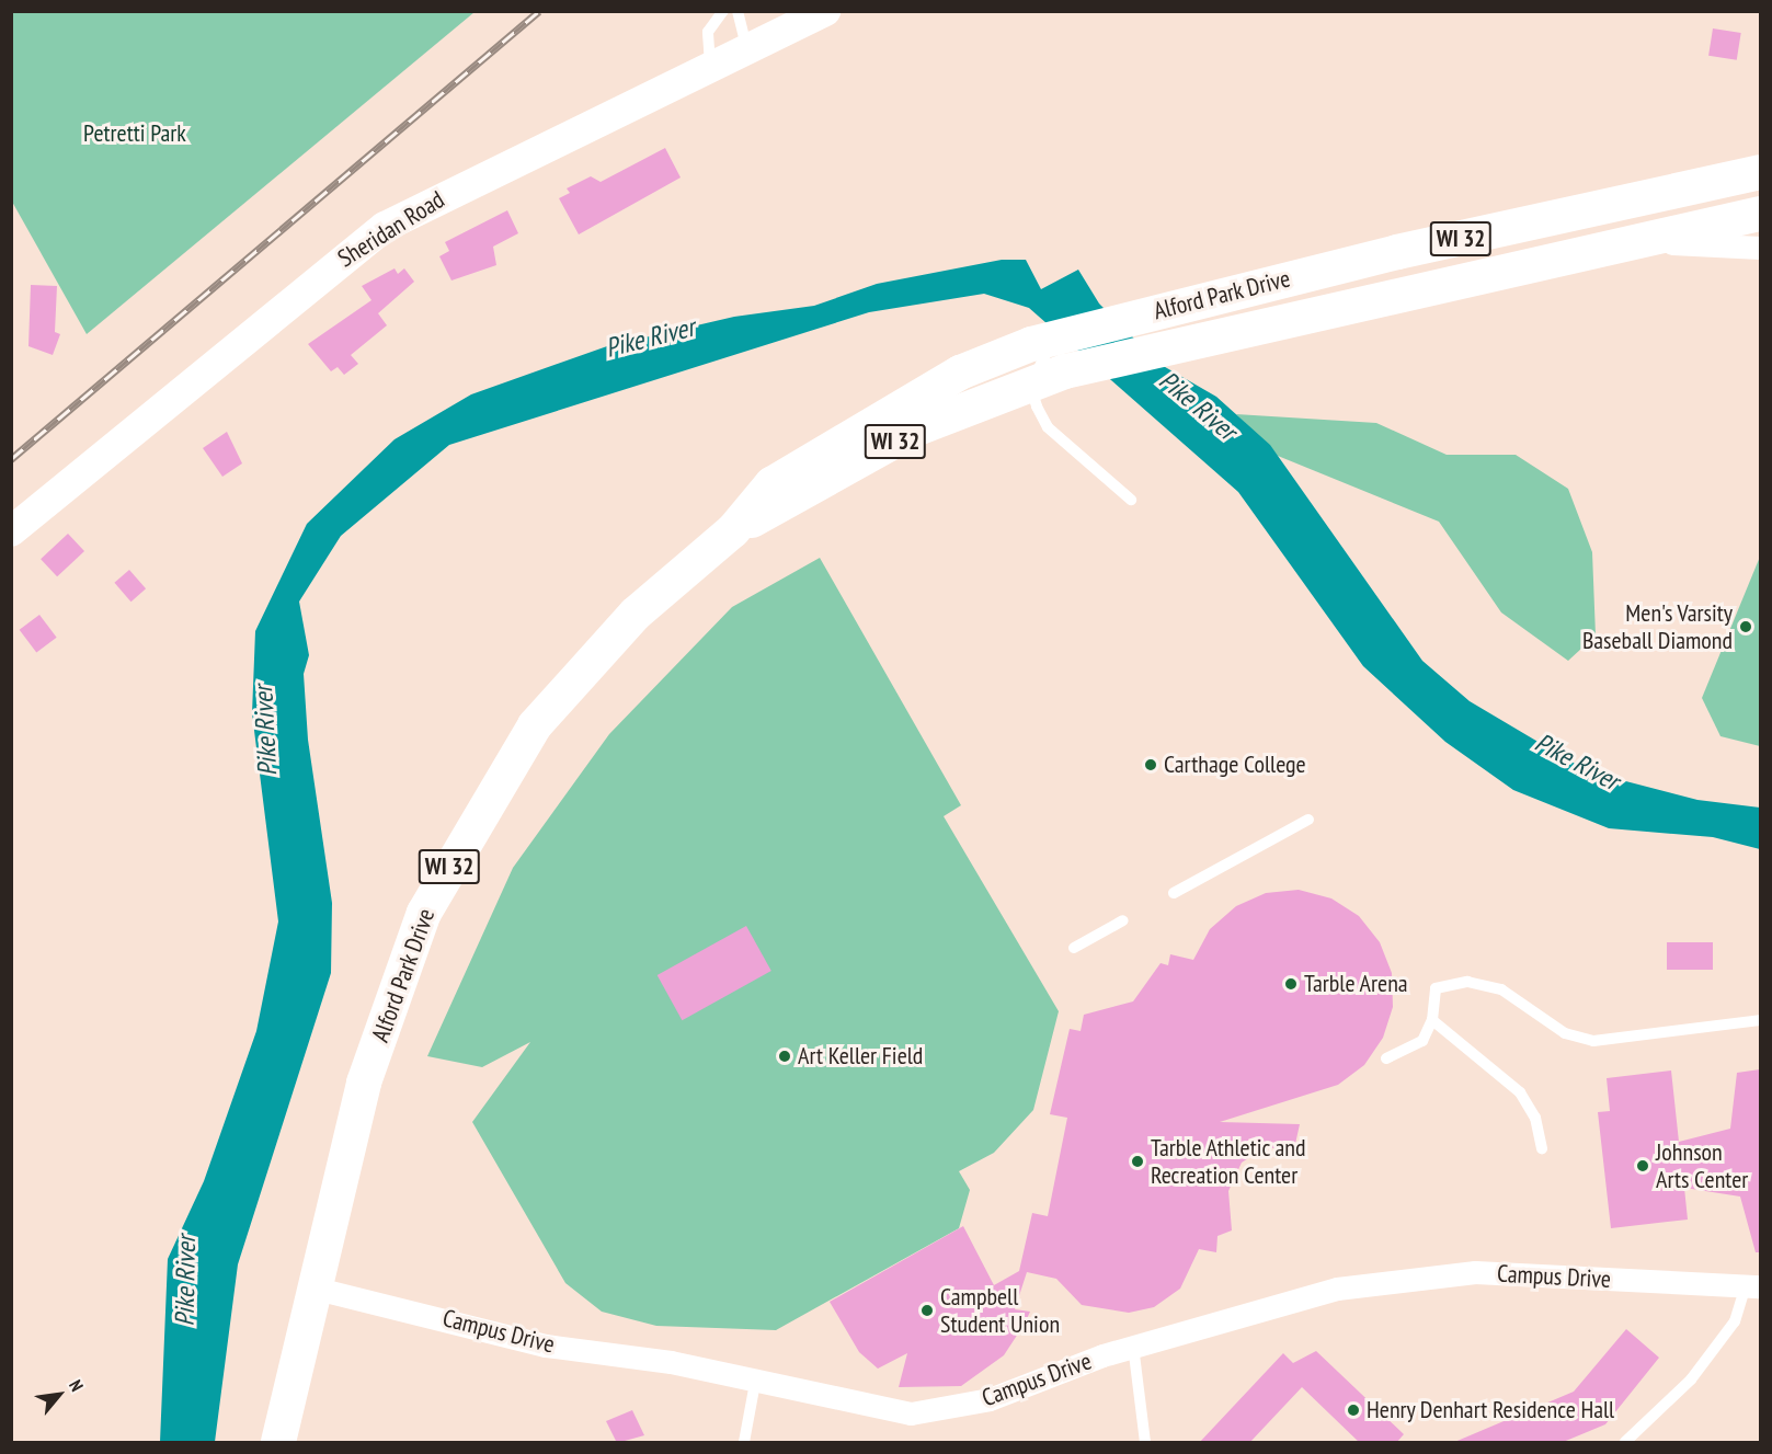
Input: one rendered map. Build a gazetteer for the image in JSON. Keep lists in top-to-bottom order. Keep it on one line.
{"streets":{"main road":["WI 32","Alford Park Drive"],"street":["Sheridan Road","Campus Drive"]},"crossings":[["Alford Park Drive","Campus Drive"]],"water":["Pike River"],"parks":["Petretti Park"],"places":["Men's Varsity Baseball Diamond","Carthage College","Tarble Arena","Art Keller Field","Tarble Athletic and Recreation Center","Johnson Arts Center","Campbell Student Union","Henry Denhart Residence Hall"],"north":"top right"}
